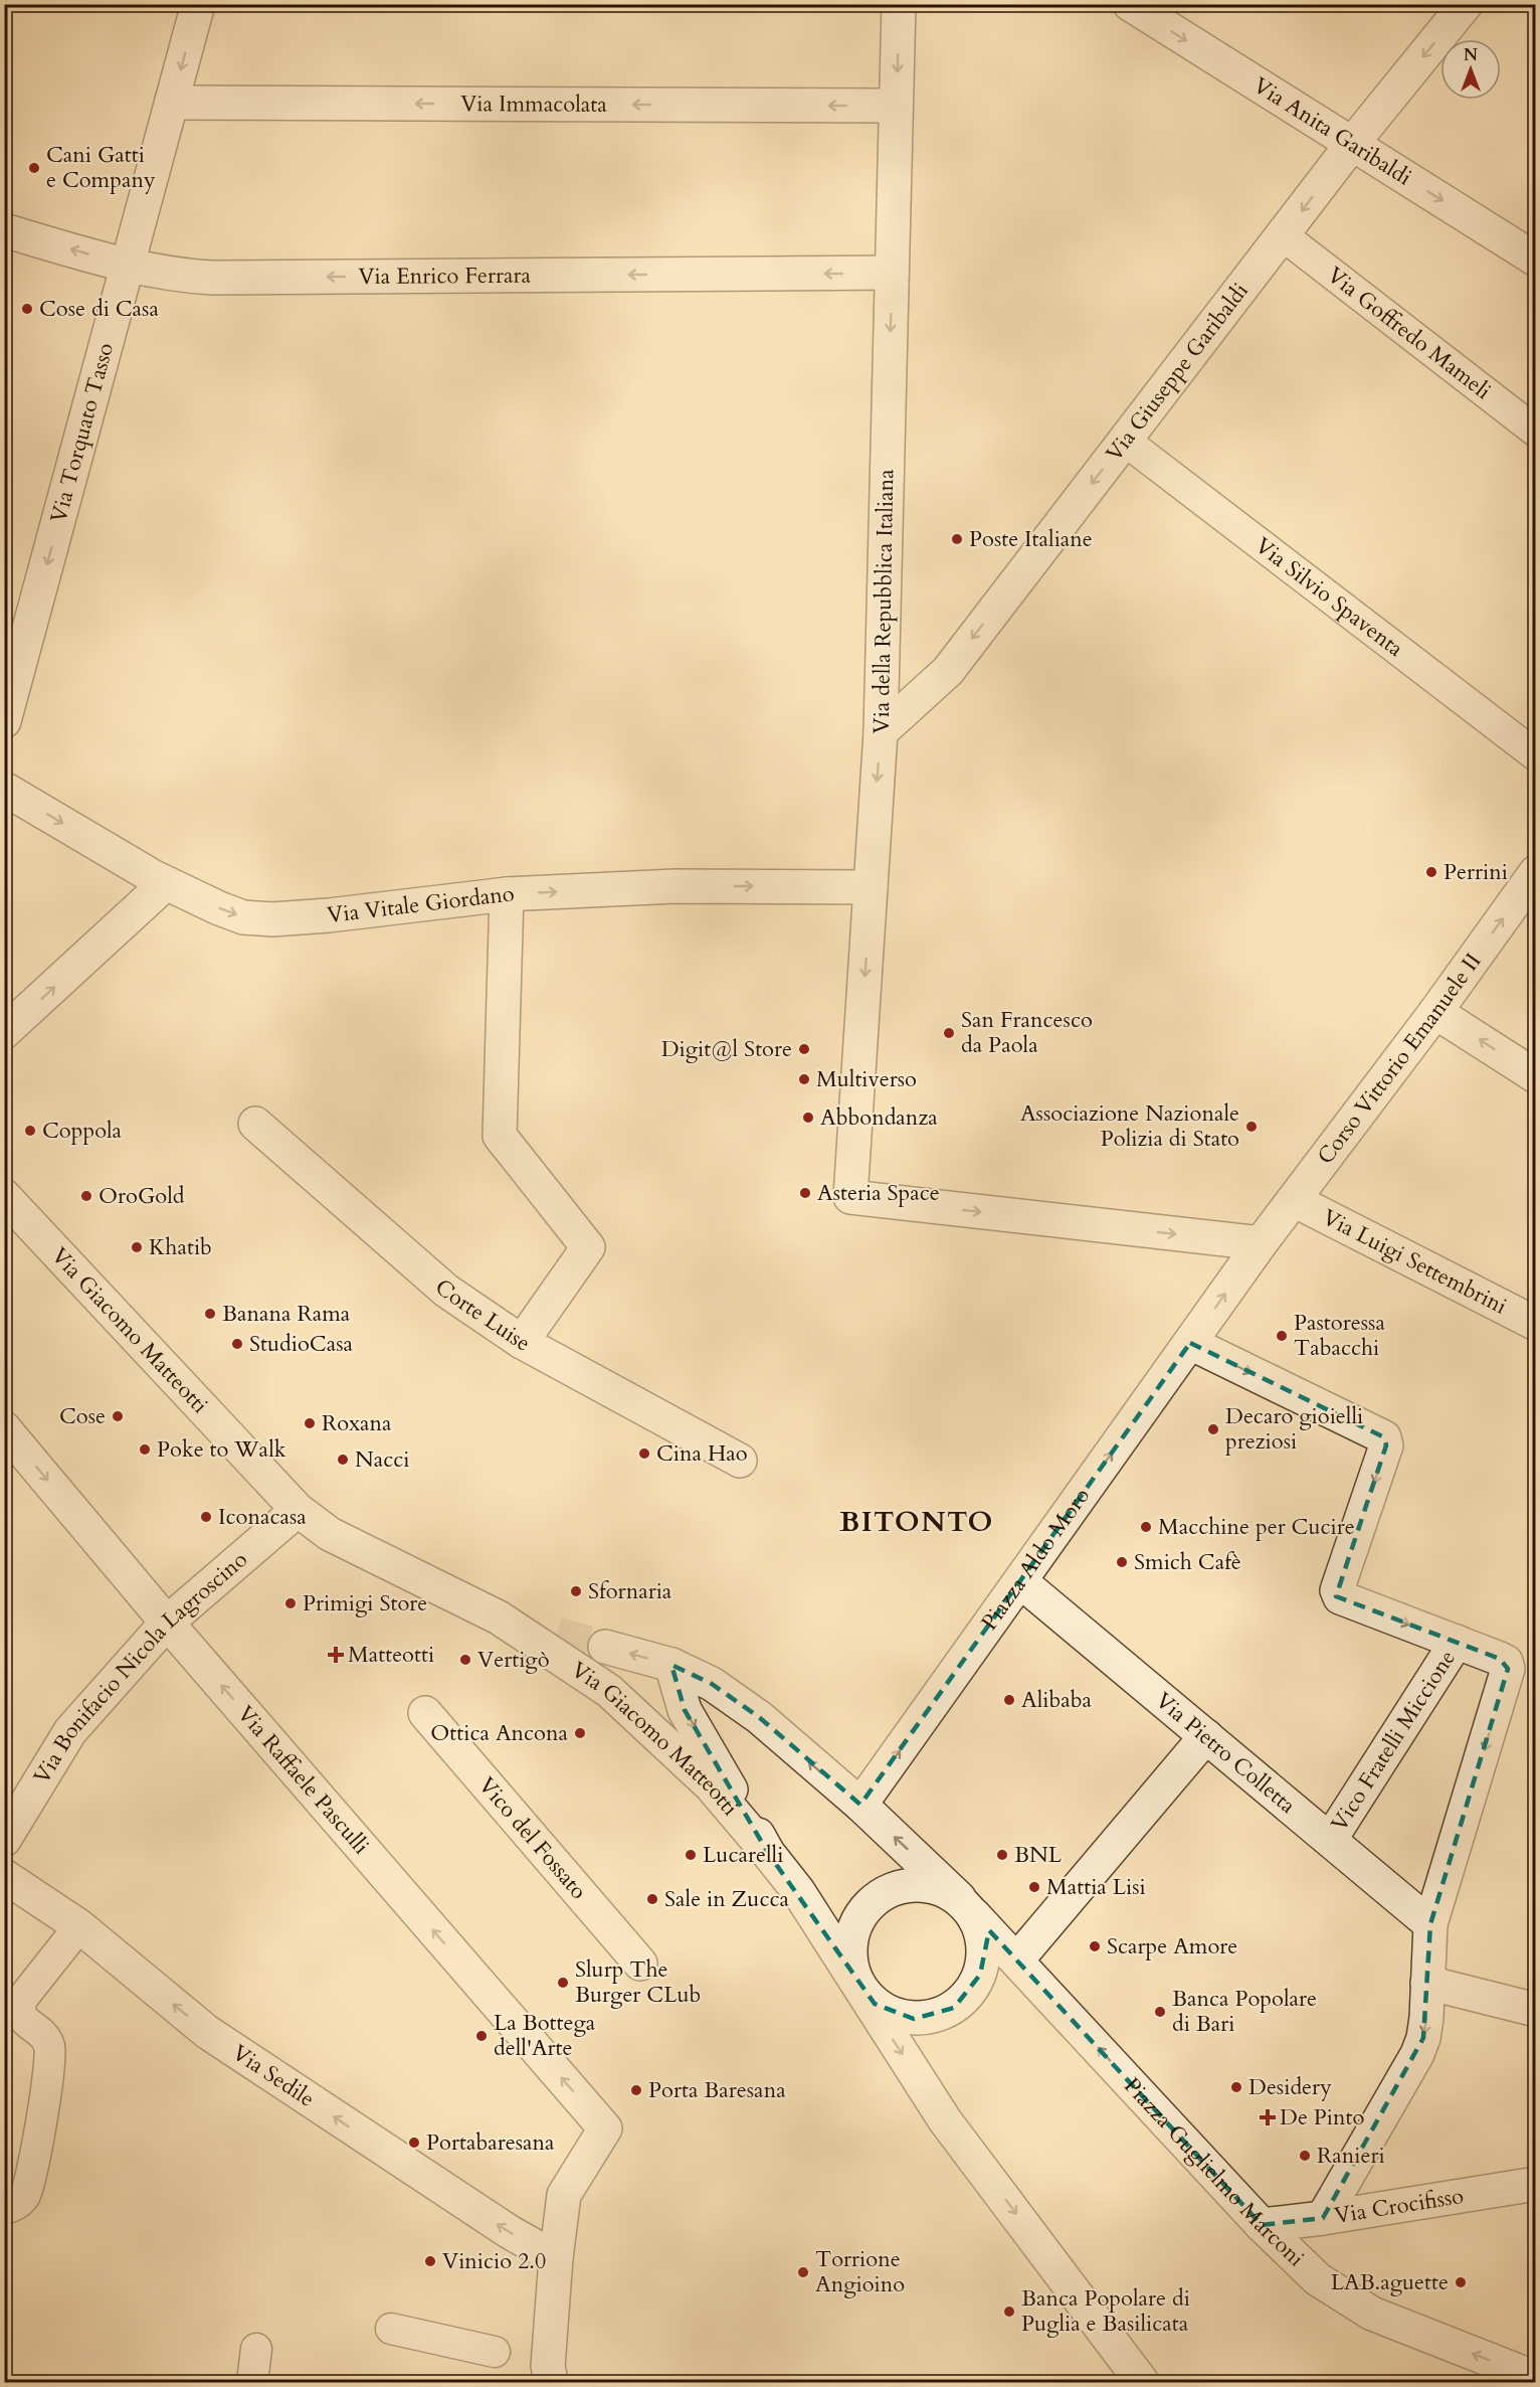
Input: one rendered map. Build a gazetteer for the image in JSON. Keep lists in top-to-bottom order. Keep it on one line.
{"streets":{"street":["Via Immacolata","Via Anita Garibaldi","Via Enrico Ferrara","Via Goffredo Mameli","Via Giuseppe Garibaldi","Via Torquato Tasso","Via Silvio Spaventa","Via della Repubblica Italiana","Via Vitale Giordano","Corso Vittorio Emanuele II","Via Luigi Settembrini","Corte Luise","Via Giacomo Matteotti","Piazza Aldo Moro","Via Bonifacio Nicola Lagroscino","Vico Fratelli Miccione","Via Pietro Colletta","Via Raffaele Pasculli","Vico del Fossato","Via Sedile","Piazza Guglielmo Marconi","Via Crocifisso"]},"crossings":[["Via Immacolata","Via Torquato Tasso"],["Via Immacolata","Via della Repubblica Italiana"],["Via Anita Garibaldi","Via Giuseppe Garibaldi"],["Via Enrico Ferrara","Via Torquato Tasso"],["Via Enrico Ferrara","Via della Repubblica Italiana"],["Via Goffredo Mameli","Via Giuseppe Garibaldi"],["Via Giuseppe Garibaldi","Via Silvio Spaventa"],["Via Giuseppe Garibaldi","Via della Repubblica Italiana"],["Via della Repubblica Italiana","Via Vitale Giordano"],["Via della Repubblica Italiana","Corso Vittorio Emanuele II"],["Via della Repubblica Italiana","Piazza Aldo Moro"],["Corso Vittorio Emanuele II","Via Luigi Settembrini"],["Corso Vittorio Emanuele II","Piazza Aldo Moro"],["Via Giacomo Matteotti","Via Bonifacio Nicola Lagroscino"],["Via Giacomo Matteotti","Piazza Guglielmo Marconi"],["Piazza Aldo Moro","Via Pietro Colletta"],["Piazza Aldo Moro","Piazza Guglielmo Marconi"],["Via Bonifacio Nicola Lagroscino","Via Raffaele Pasculli"],["Vico Fratelli Miccione","Via Pietro Colletta"],["Via Raffaele Pasculli","Via Sedile"],["Piazza Guglielmo Marconi","Via Crocifisso"]],"one_way":["Via Immacolata","Via Anita Garibaldi","Via Enrico Ferrara","Via Giuseppe Garibaldi","Via Torquato Tasso","Via Vitale Giordano","Corso Vittorio Emanuele II","Via Sedile"],"districts":["BITONTO"],"places":{"other":["Cani Gatti e Company","Cose di Casa","Poste Italiane","Perrini","San Francesco da Paola","Digit@l Store","Multiverso","Abbondanza","Associazione Nazionale Polizia di Stato","Coppola","Asteria Space","OroGold","Khatib","Banana Rama","Pastoressa Tabacchi","StudioCasa","Cose","Roxana","Decaro gioielli preziosi","Poke to Walk","Cina Hao","Nacci","Iconacasa","Macchine per Cucire","Smich Cafè","Sfornaria","Primigi Store","Vertigò","Alibaba","Ottica Ancona","Lucarelli","BNL","Mattia Lisi","Sale in Zucca","Scarpe Amore","Slurp The Burger CLub","Banca Popolare di Bari","La Bottega dell'Arte","Desidery","Porta Baresana","Portabaresana","Ranieri","Vinicio 2.0","Torrione Angioino","LAB.aguette","Banca Popolare di Puglia e Basilicata"],"health":["Matteotti","De Pinto"]},"north":"top"}
